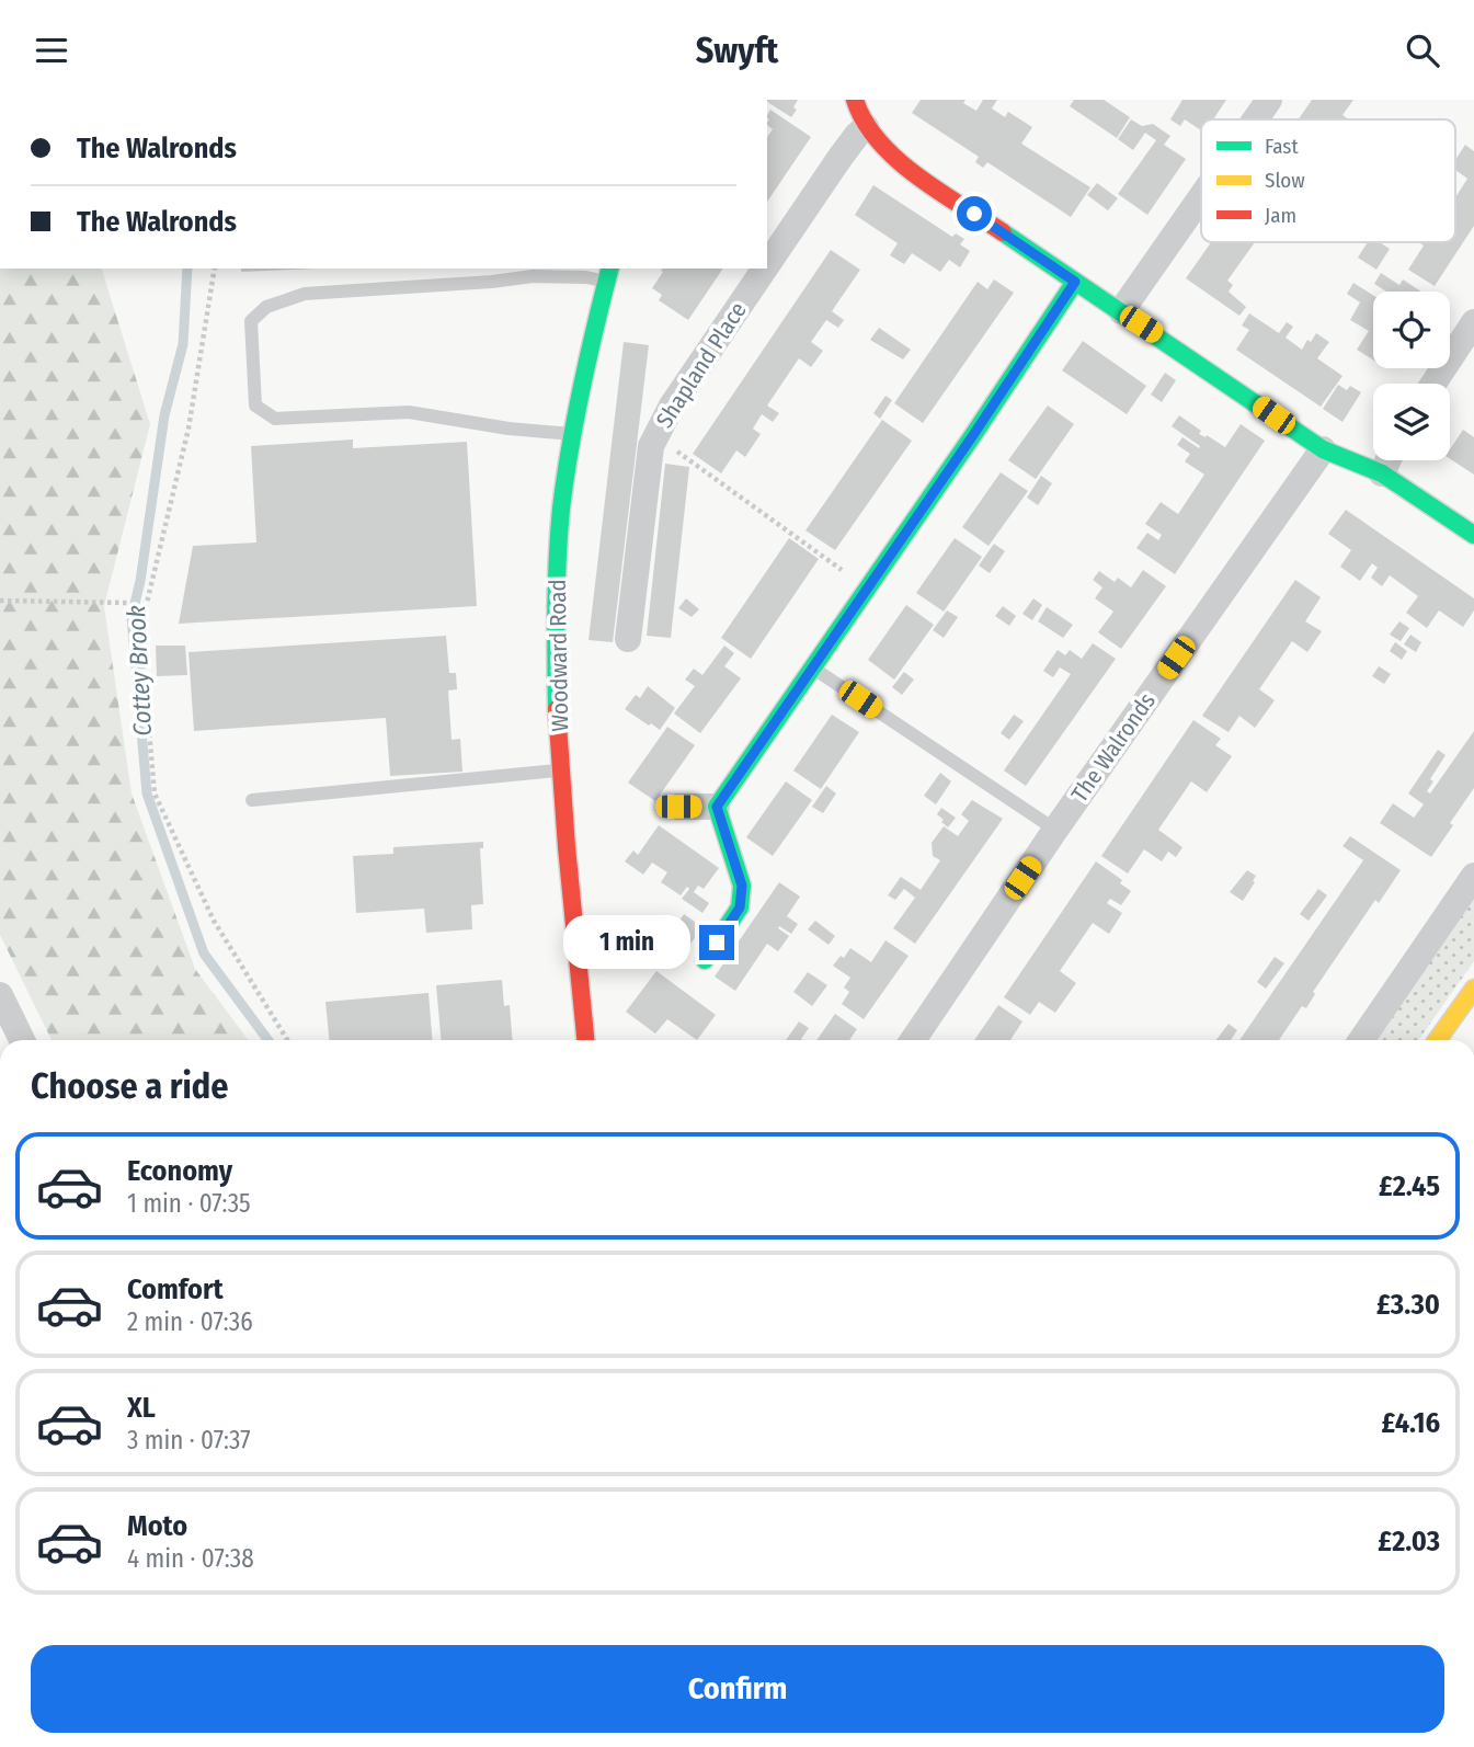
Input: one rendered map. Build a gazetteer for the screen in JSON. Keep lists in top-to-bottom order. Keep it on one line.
{"streets":{"street":["Shapland Place","Woodward Road","The Walronds"]},"water":["Cottey Brook"],"legend":["Fast","Slow","Jam"],"page":{"header":"Swyft","banner":["The Walronds","The Walronds"],"bubble":"1 min","heading":"Choose a ride","list":[{"name":"Economy","note":"1 min · 07:35","value":"£2.45"},{"name":"Comfort","note":"2 min · 07:36","value":"£3.30"},{"name":"XL","note":"3 min · 07:37","value":"£4.16"},{"name":"Moto","note":"4 min · 07:38","value":"£2.03"}],"buttons":"Confirm"}}
